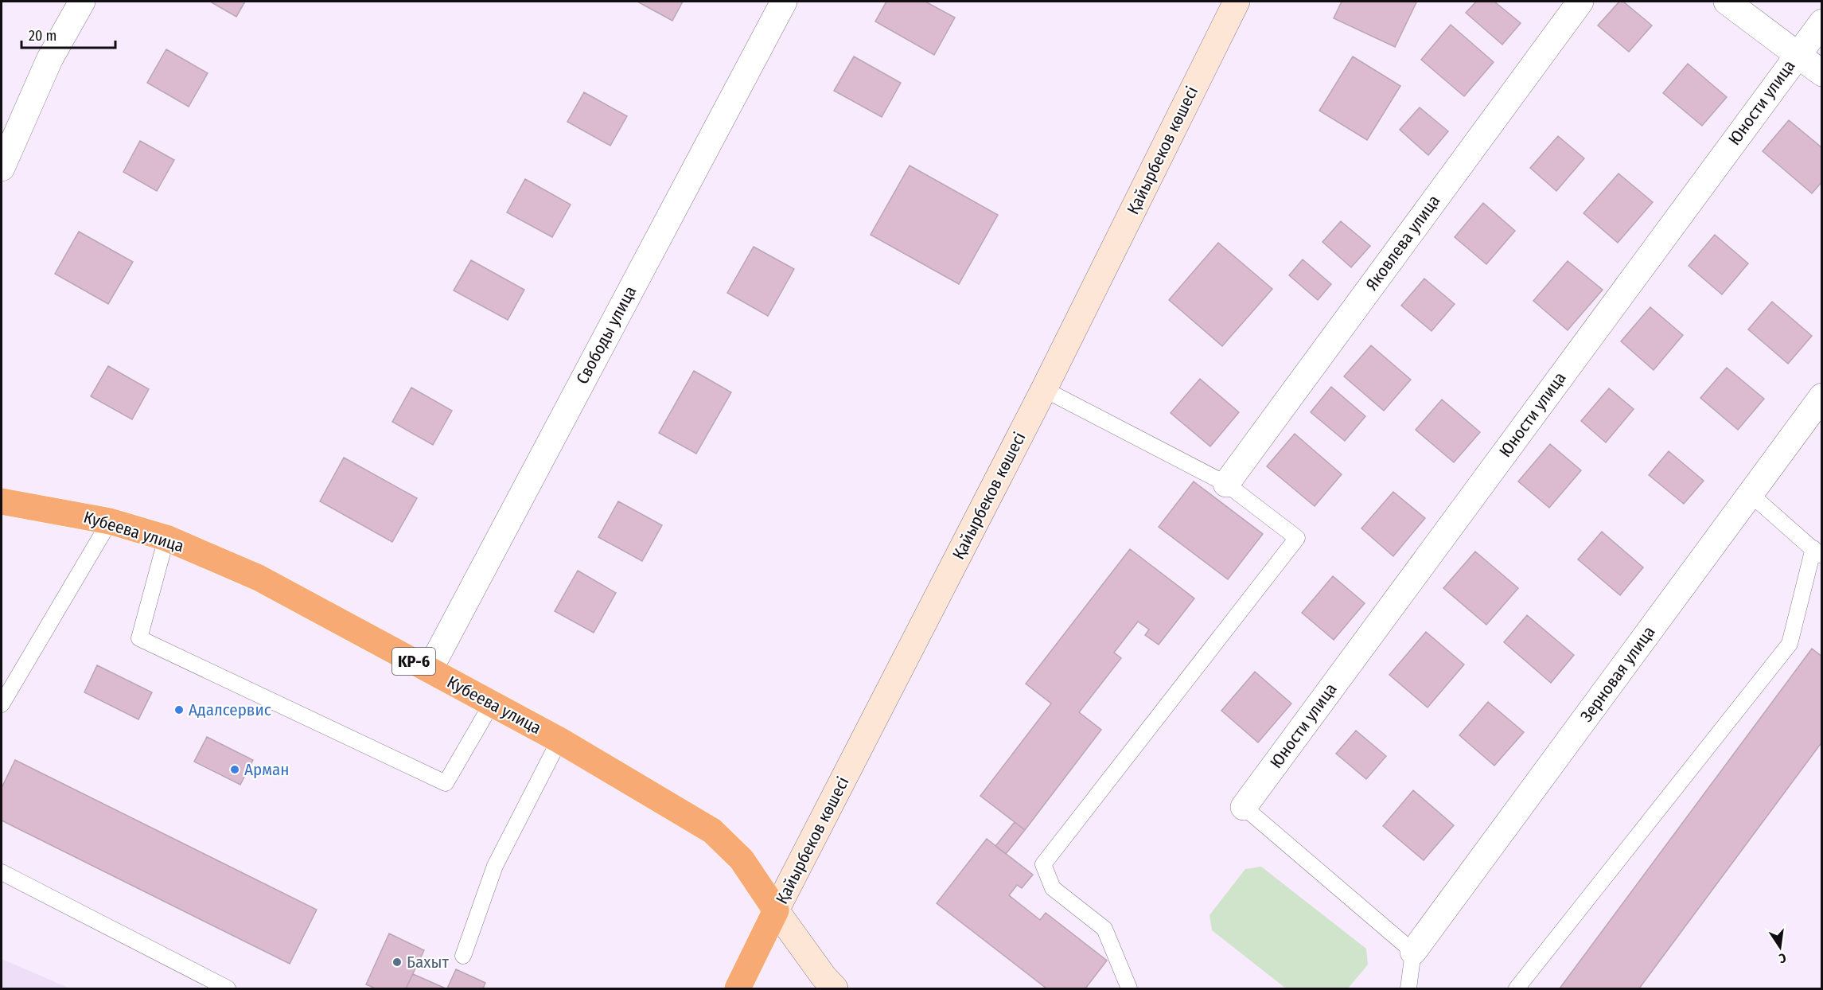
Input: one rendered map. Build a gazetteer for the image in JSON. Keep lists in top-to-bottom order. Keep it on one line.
{"streets":{"highway":["Қайырбеков көшесі","Кубеева улица","KP-6"],"street":["Юности улица","Яковлева улица","Свободы улица","Зерновая улица"]},"crossings":[["Қайырбеков көшесі","Кубеева улица"],["Свободы улица","Кубеева улица"]],"places":["Адалсервис","Арман","Бахыт"],"scale_bar":"20 m","north":"bottom"}
